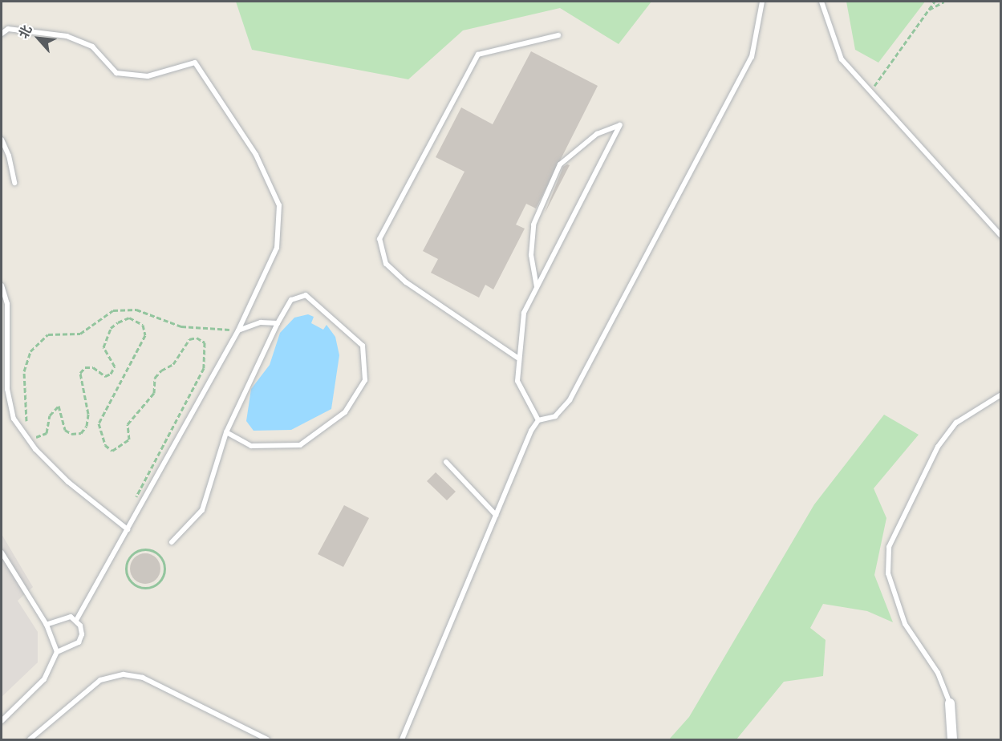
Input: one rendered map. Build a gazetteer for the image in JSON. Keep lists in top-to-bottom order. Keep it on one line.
{"north":"top left"}
